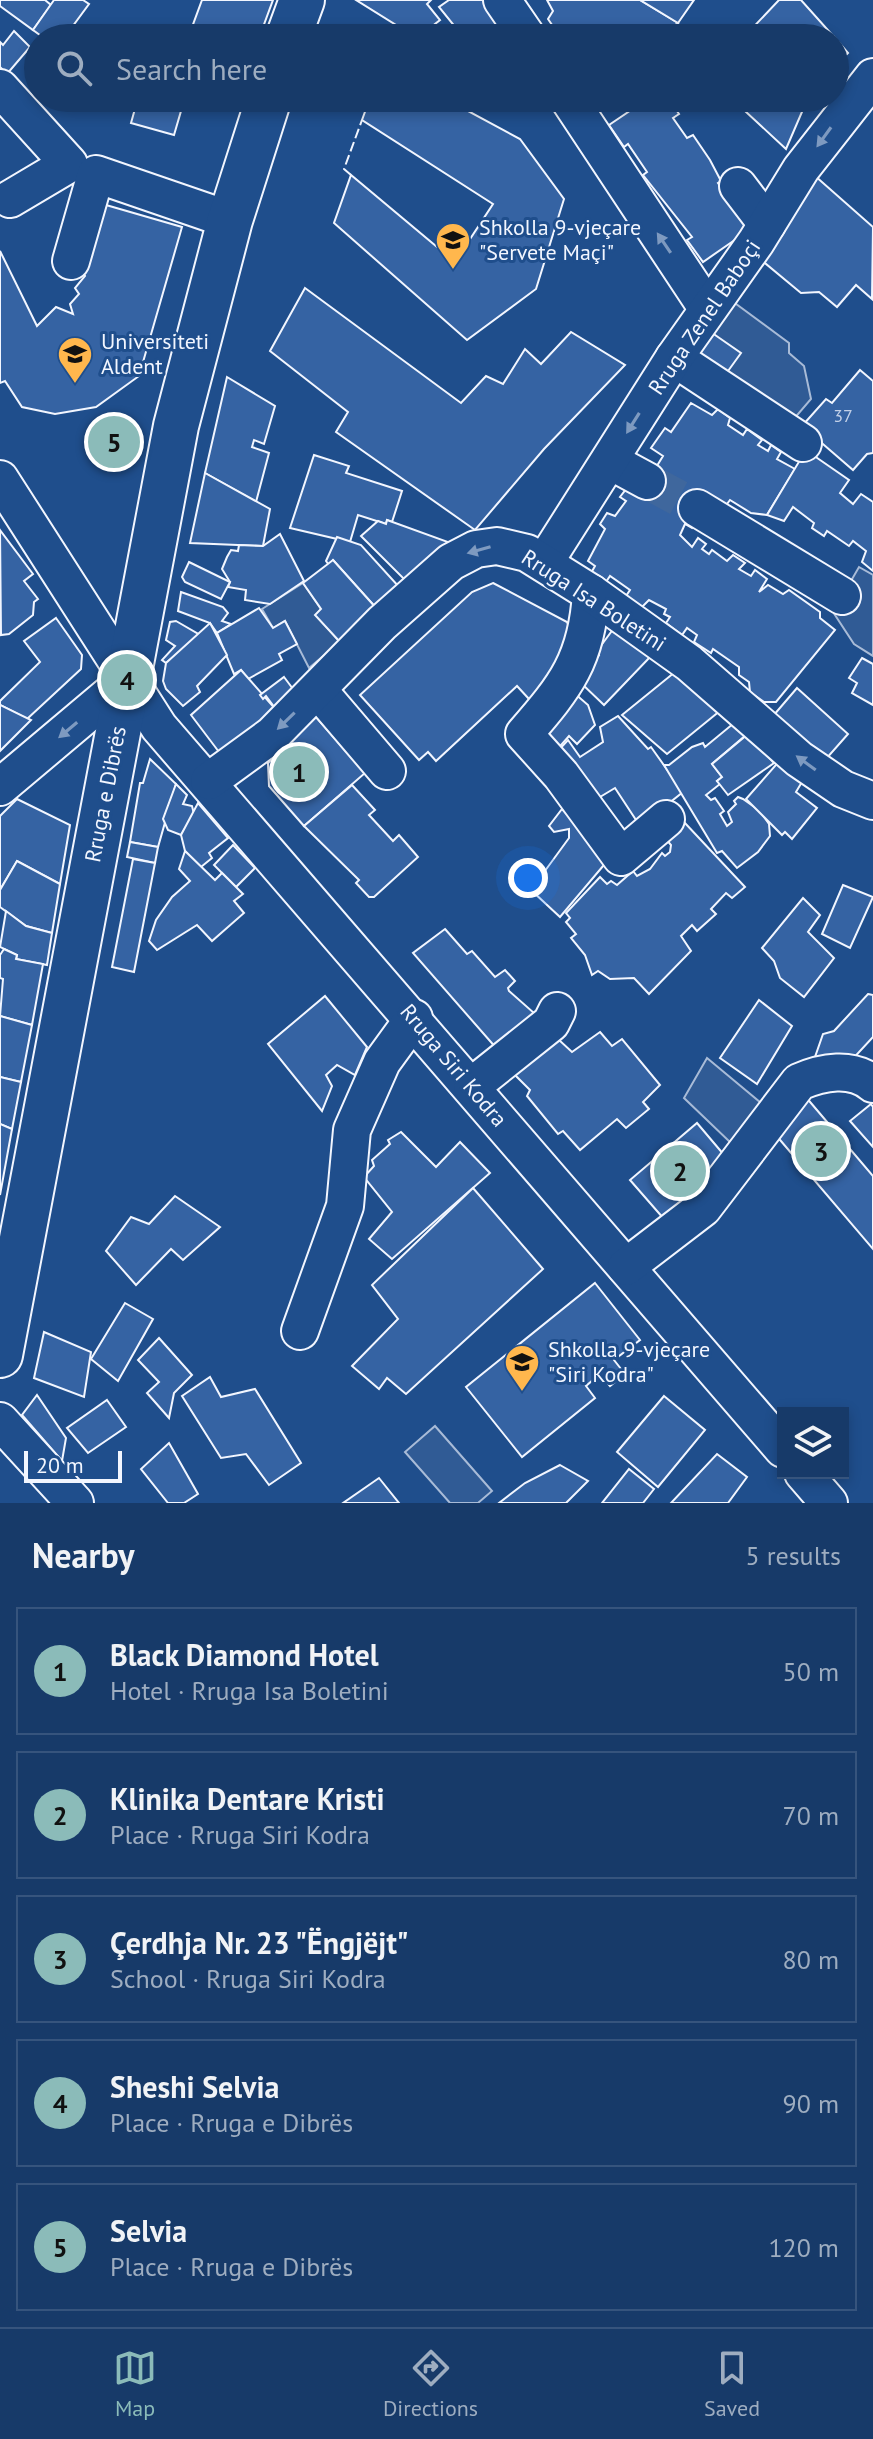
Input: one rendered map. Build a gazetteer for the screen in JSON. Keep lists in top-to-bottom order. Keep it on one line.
{"streets":{"main road":["Rruga e Dibrës"],"street":["Rruga Zenel Baboçi","Rruga Isa Boletini","Rruga Siri Kodra"]},"crossings":[["Rruga Zenel Baboçi","Rruga Isa Boletini"],["Rruga Isa Boletini","Rruga Siri Kodra"],["Rruga e Dibrës","Rruga Siri Kodra"]],"one_way":["Rruga Zenel Baboçi"],"places":{"school or university":["Shkolla 9-vjeçare \"Servete Maçi\"","Universiteti Aldent","Shkolla 9-vjeçare \"Siri Kodra\""]},"house_numbers":["37"],"scale_bar":"20 m","page":{"search":"Search here","pins":["5","4","1","3","2"],"scale":"20 m","heading":["Nearby","5 results"],"list":[{"mark":"1","name":"Black Diamond Hotel","note":"Hotel · Rruga Isa Boletini","value":"50 m"},{"mark":"2","name":"Klinika Dentare Kristi","note":"Place · Rruga Siri Kodra","value":"70 m"},{"mark":"3","name":"Çerdhja Nr. 23 \"Ëngjëjt\"","note":"School · Rruga Siri Kodra","value":"80 m"},{"mark":"4","name":"Sheshi Selvia","note":"Place · Rruga e Dibrës","value":"90 m"},{"mark":"5","name":"Selvia","note":"Place · Rruga e Dibrës","value":"120 m"}],"nav":["Map","Directions","Saved"]}}
